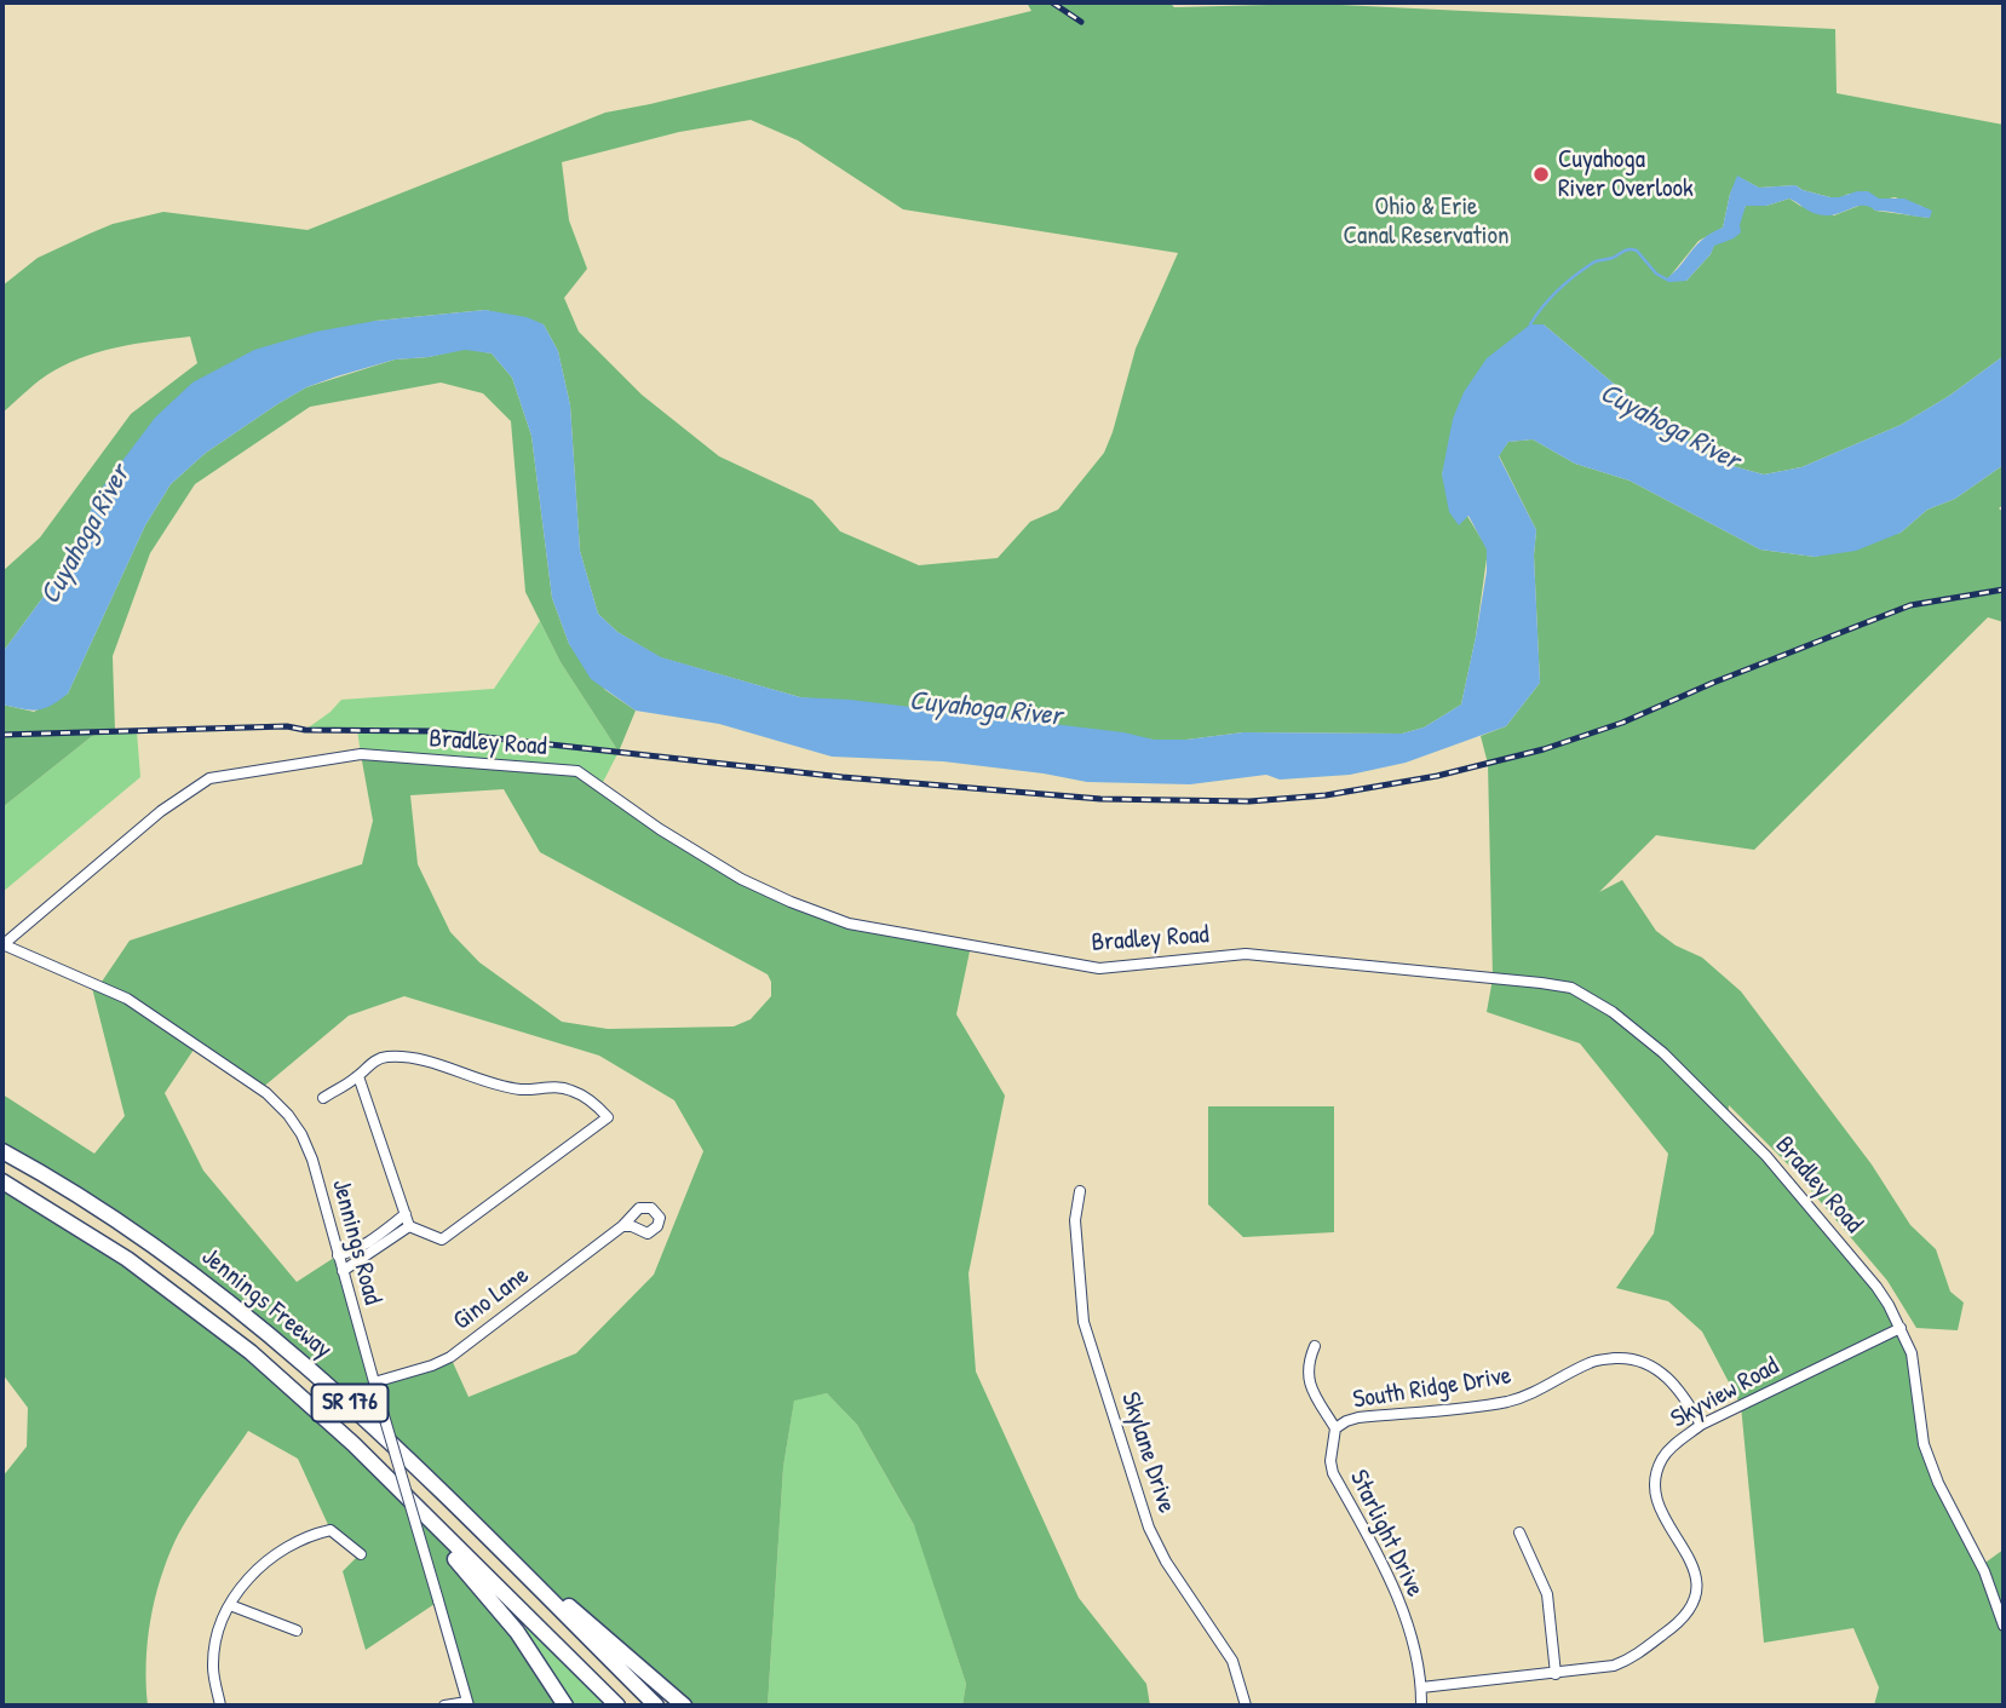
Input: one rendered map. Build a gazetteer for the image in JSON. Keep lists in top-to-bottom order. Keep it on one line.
{"streets":{"highway":["Jennings Freeway","SR 176"],"street":["Bradley Road","Jennings Road","Gino Lane","South Ridge Drive","Skyview Road","Skylane Drive","Starlight Drive"]},"crossings":[["Bradley Road","Jennings Road"],["Bradley Road","Skyview Road"],["Jennings Road","Gino Lane"],["South Ridge Drive","Skyview Road"],["South Ridge Drive","Starlight Drive"],["Skyview Road","Starlight Drive"]],"water":["Cuyahoga River"],"parks":["Ohio & Erie Canal Reservation"],"places":["Cuyahoga River Overlook"]}
